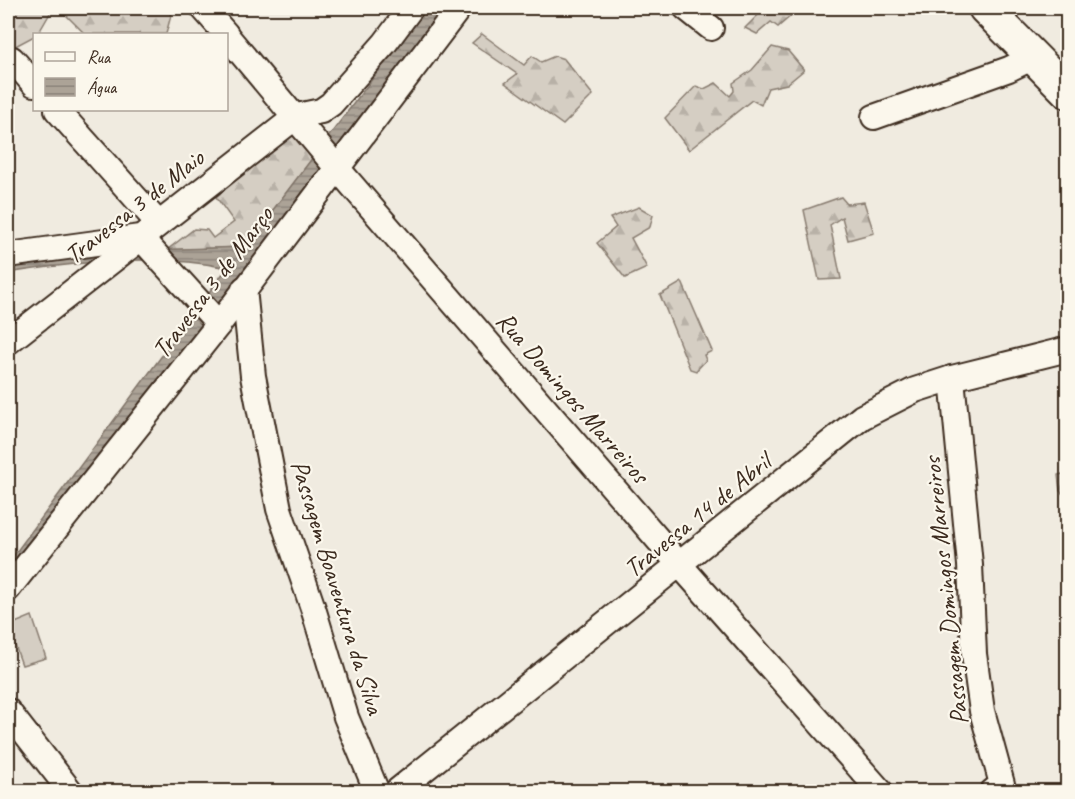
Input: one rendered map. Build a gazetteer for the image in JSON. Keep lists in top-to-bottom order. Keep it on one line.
{"streets":{"street":["Travessa 3 de Maio","Travessa 3 de Março","Rua Domingos Marreiros","Travessa 14 de Abril","Passagem Boaventura da Silva","Passagem Domingos Marreiros"]},"crossings":[["Travessa 3 de Maio","Rua Domingos Marreiros"],["Travessa 3 de Março","Rua Domingos Marreiros"],["Travessa 3 de Março","Passagem Boaventura da Silva"],["Rua Domingos Marreiros","Travessa 14 de Abril"],["Travessa 14 de Abril","Passagem Domingos Marreiros"]],"legend":["Rua","Água"]}
